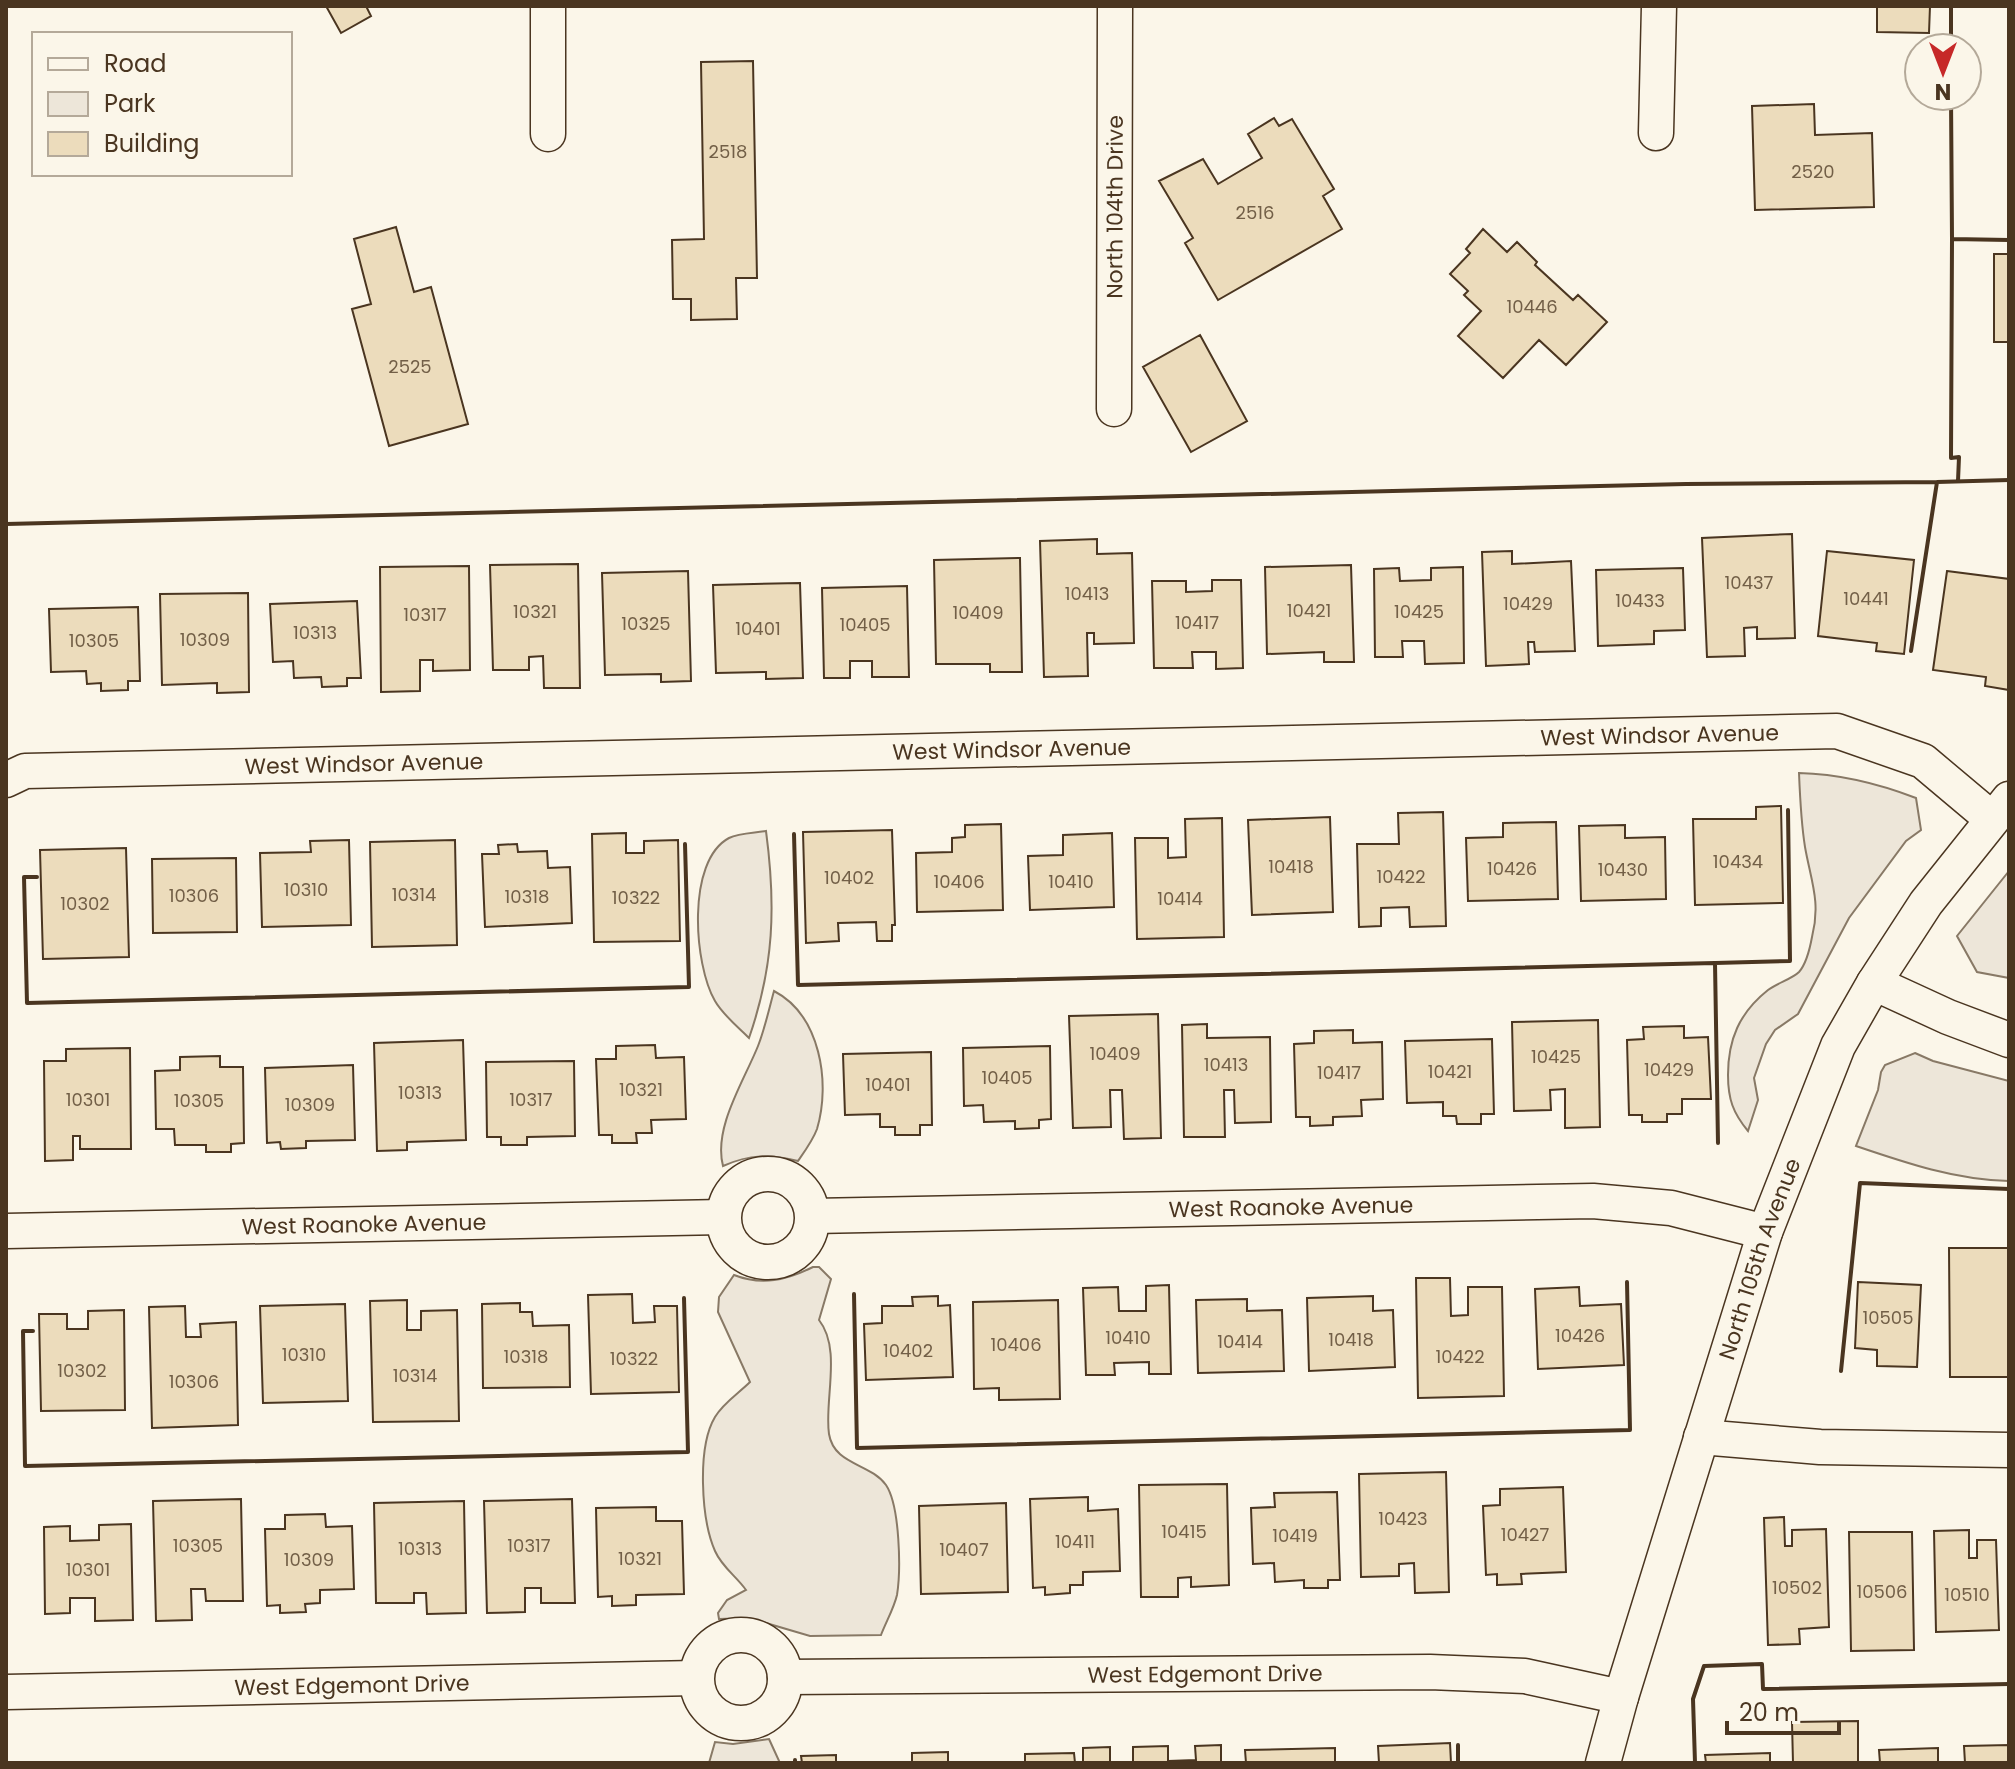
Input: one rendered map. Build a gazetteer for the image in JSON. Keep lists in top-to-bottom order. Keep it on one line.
{"streets":{"street":["North 104th Drive","West Windsor Avenue","West Roanoke Avenue","North 105th Avenue","West Edgemont Drive"]},"crossings":[["West Windsor Avenue","North 105th Avenue"],["West Roanoke Avenue","North 105th Avenue"],["North 105th Avenue","West Edgemont Drive"]],"house_numbers":["2518","2520","2516","10446","2525","10437","10413","10441","10433","10429","10421","10321","10425","10409","10317","10417","10325","10405","10401","10313","10309","10305","10434","10418","10426","10430","10422","10402","10406","10410","10310","10314","10306","10318","10322","10414","10302","10409","10425","10413","10429","10421","10417","10405","10401","10321","10313","10301","10317","10305","10309","10505","10426","10410","10418","10414","10406","10402","10310","10318","10422","10322","10302","10314","10306","10423","10415","10427","10419","10411","10305","10317","10313","10407","10321","10309","10301","10502","10506","10510"],"legend":["Road","Park","Building"],"scale_bar":"20 m","north":"bottom"}
